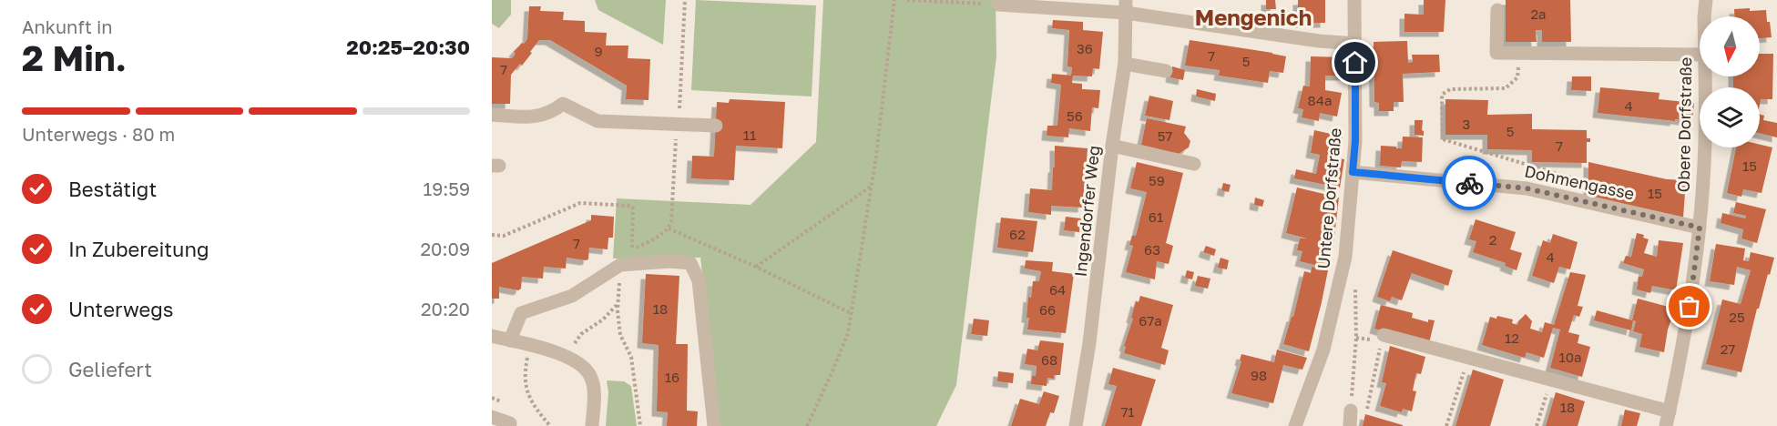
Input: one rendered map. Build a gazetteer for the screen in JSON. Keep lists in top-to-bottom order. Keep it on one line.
{"streets":{"street":["Obere Dorfstraße","Dohmengasse","Untere Dorfstraße","Ingendorfer Weg"]},"crossings":[["Obere Dorfstraße","Dohmengasse"],["Dohmengasse","Untere Dorfstraße"]],"districts":["Mengenich"],"house_numbers":["2a","36","9","7","5","7","84a","4","56","3","5","11","57","7","15","59","15","61","62","2","7","63","4","64","18","66","25","67a","12","27","10a","68","98","16","18","71"],"north":"bottom","page":{"heading":["2 Min.","Ankunft in","20:25–20:30"],"bar":"Unterwegs · 80 m","list":[["Bestätigt","19:59"],["In Zubereitung","20:09"],["Unterwegs","20:20"],"Geliefert"]}}
